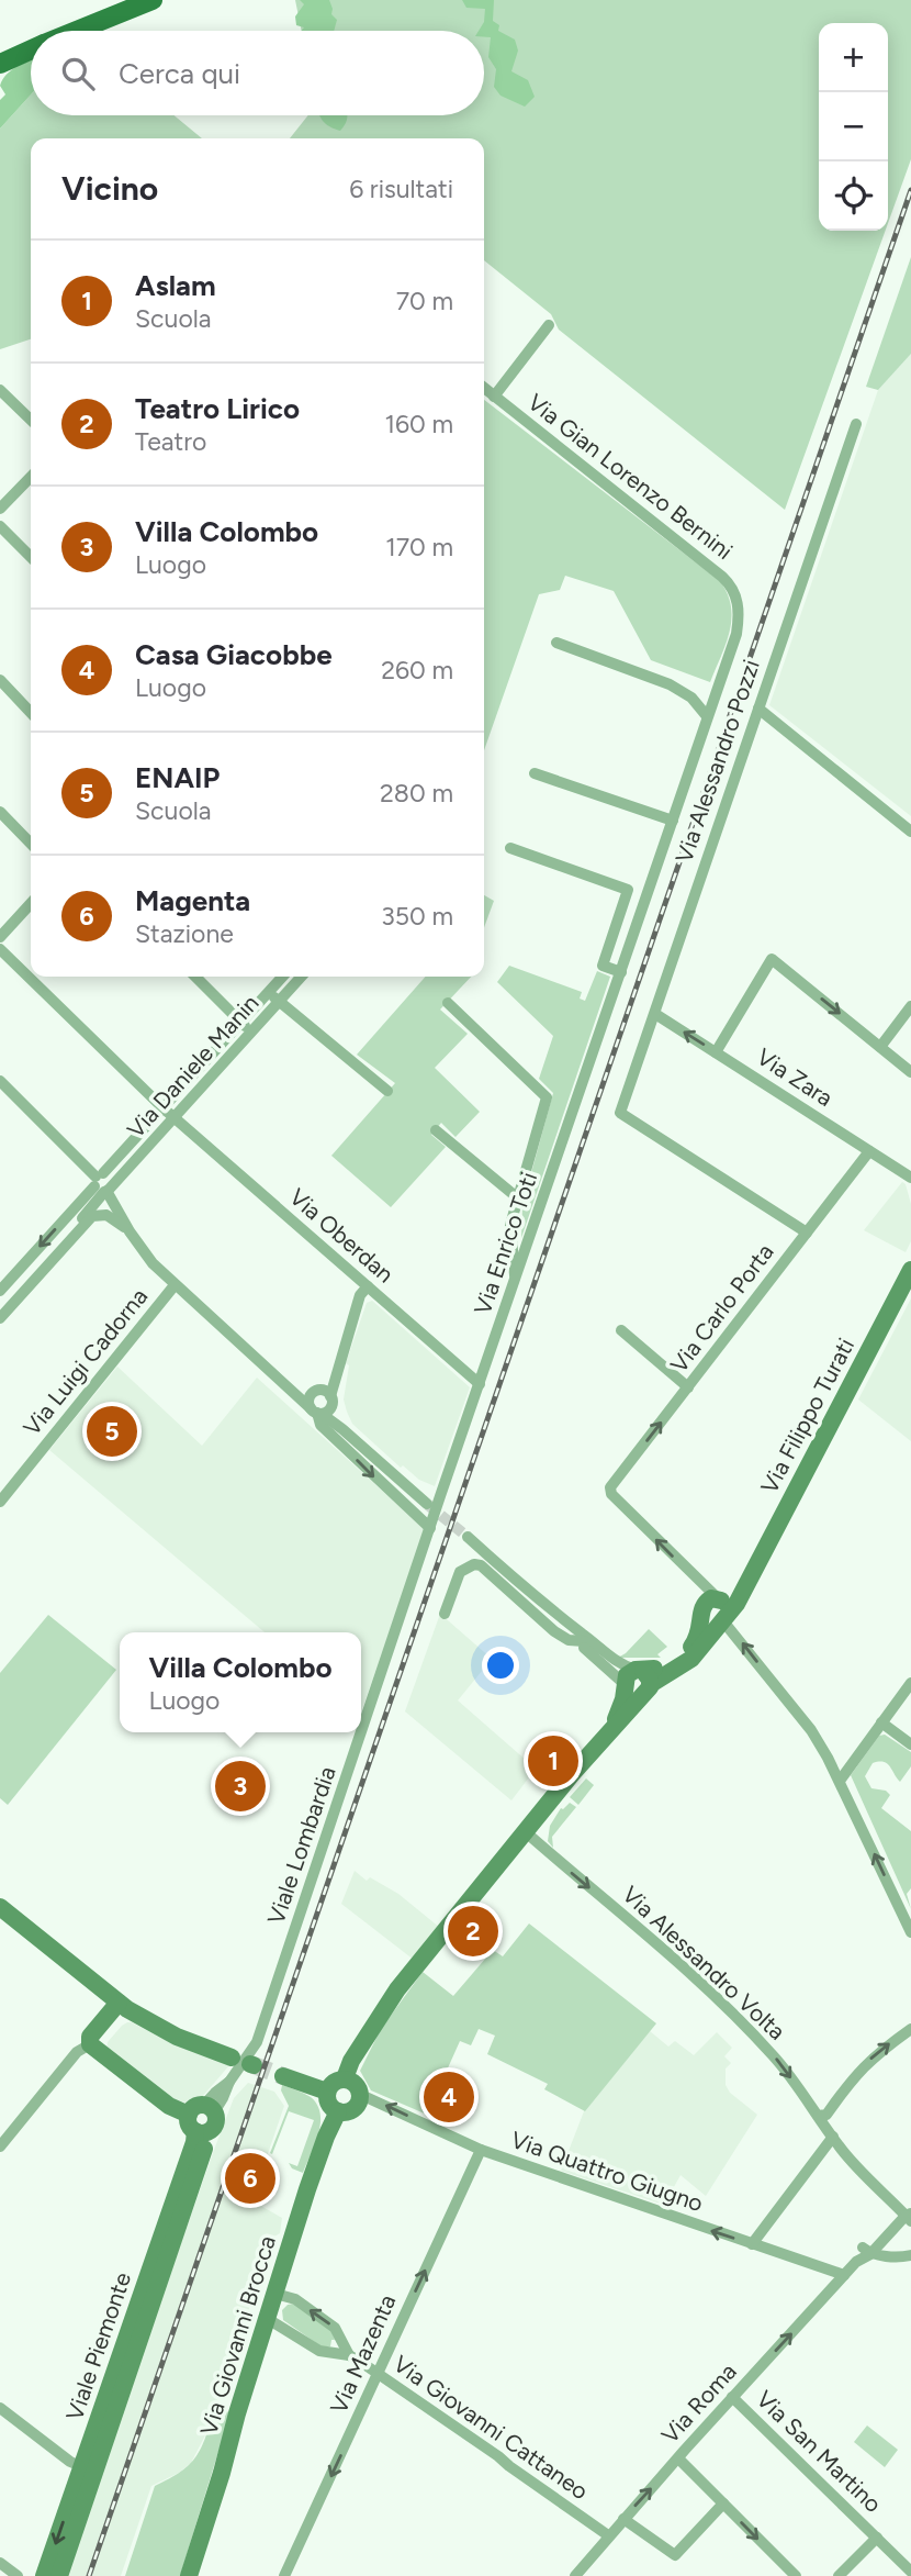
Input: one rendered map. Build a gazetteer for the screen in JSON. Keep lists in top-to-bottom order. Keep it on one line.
{"streets":{"street":["Via Gian Lorenzo Bernini","Via Alessandro Pozzi","Via Daniele Manin","Via Zara","Via Oberdan","Via Enrico Toti","Via Carlo Porta","Via Luigi Cadorna","Via Filippo Turati","Viale Lombardia","Via Alessandro Volta","Via Quattro Giugno","Via Giovanni Brocca","Viale Piemonte","Via Mazenta","Via Roma","Via Giovanni Cattaneo","Via San Martino"]},"crossings":[["Via Gian Lorenzo Bernini","Via Enrico Toti"],["Via Alessandro Pozzi","Via Zara"],["Via Alessandro Pozzi","Via Carlo Porta"],["Via Daniele Manin","Via Oberdan"],["Via Zara","Via Carlo Porta"],["Via Oberdan","Via Enrico Toti"],["Via Enrico Toti","Viale Lombardia"],["Via Carlo Porta","Via Filippo Turati"],["Viale Lombardia","Viale Piemonte"],["Via Quattro Giugno","Via Giovanni Brocca"],["Via Quattro Giugno","Via Mazenta"],["Via Quattro Giugno","Via Roma"],["Via Giovanni Brocca","Via Giovanni Cattaneo"],["Via Mazenta","Via Giovanni Cattaneo"],["Via Roma","Via Giovanni Cattaneo"],["Via Roma","Via San Martino"]],"one_way":["Via Alessandro Volta","Via Quattro Giugno","Via Roma"],"page":{"map_buttons":["+","−"],"search":"Cerca qui","heading":["Vicino","6 risultati"],"list":[{"mark":"1","name":"Aslam","note":"Scuola","value":"70 m"},{"mark":"2","name":"Teatro Lirico","note":"Teatro","value":"160 m"},{"mark":"3","name":"Villa Colombo","note":"Luogo","value":"170 m"},{"mark":"4","name":"Casa Giacobbe","note":"Luogo","value":"260 m"},{"mark":"5","name":"ENAIP","note":"Scuola","value":"280 m"},{"mark":"6","name":"Magenta","note":"Stazione","value":"350 m"}],"pins":["5","1","3","2","4","6"],"popup":["Villa Colombo","Luogo"]}}
